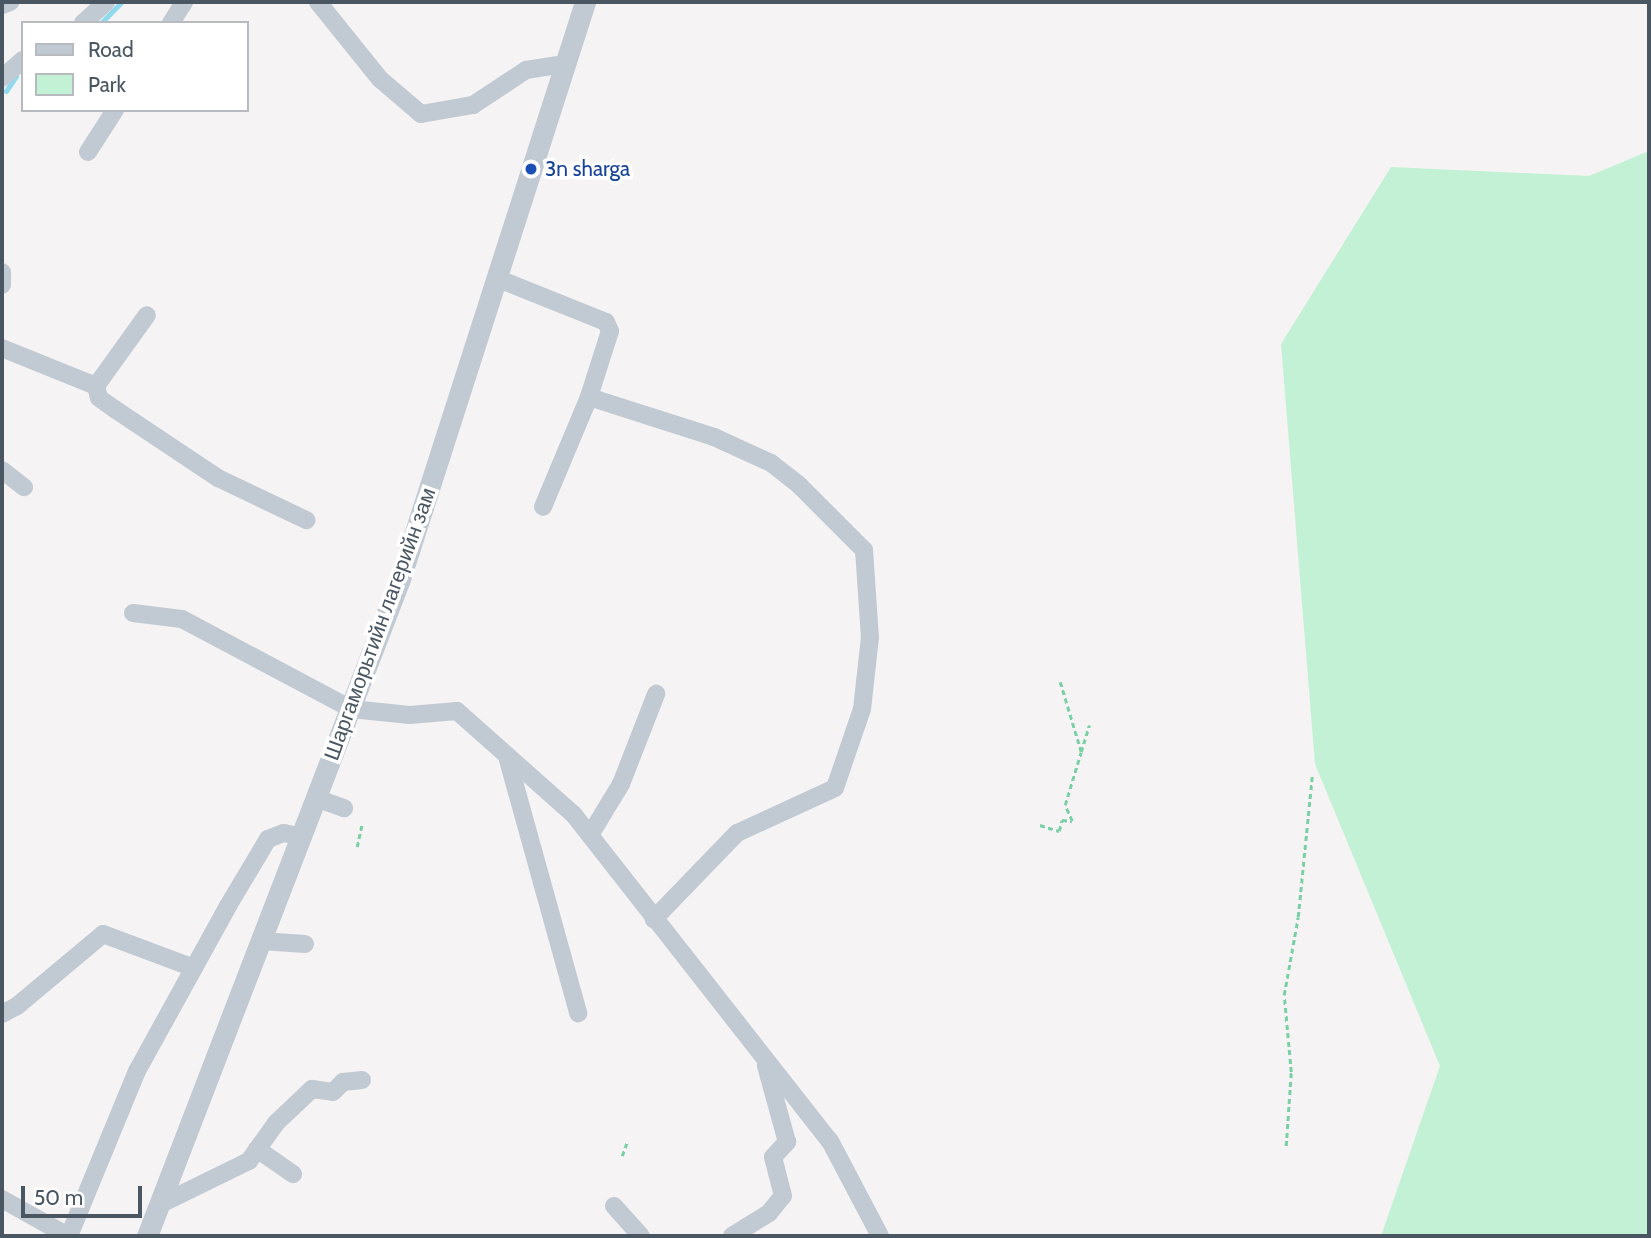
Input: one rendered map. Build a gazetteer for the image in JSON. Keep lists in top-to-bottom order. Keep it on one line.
{"streets":{"street":["Шаргаморьтийн лагерийн зам"]},"places":["3n sharga"],"legend":["Road","Park"],"scale_bar":"50 m"}
